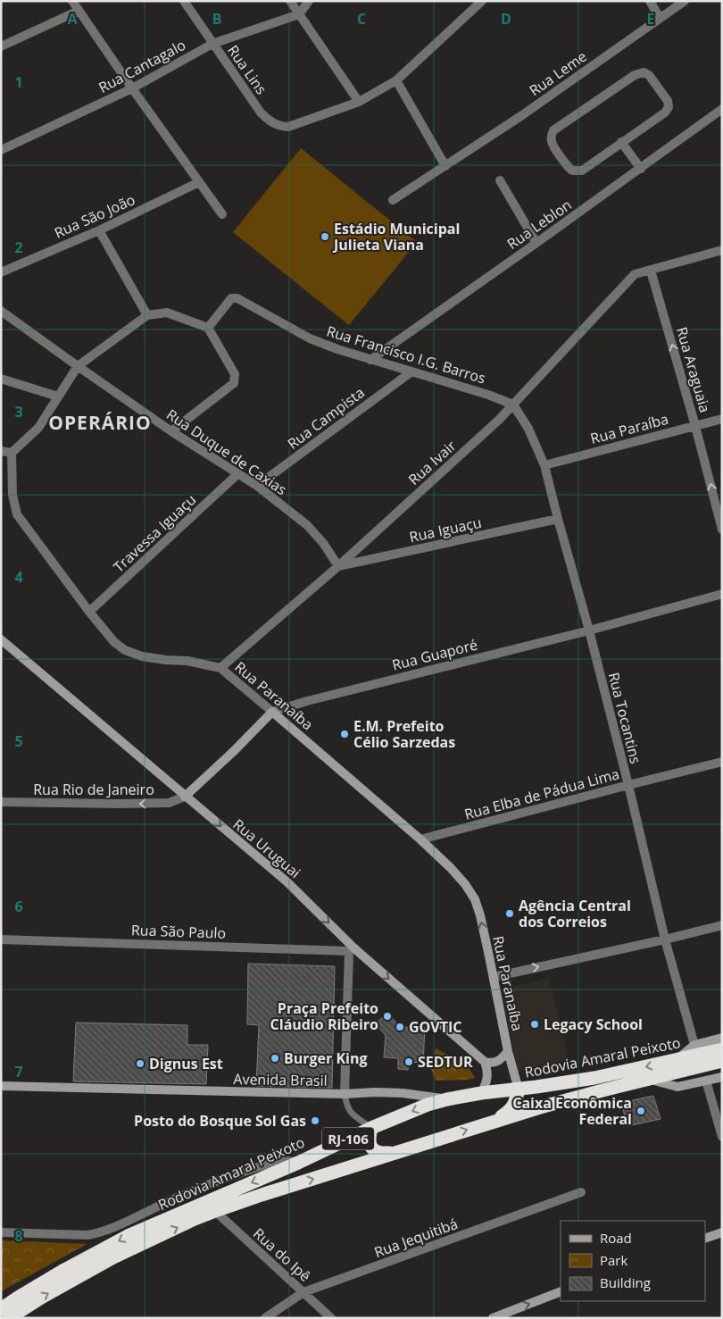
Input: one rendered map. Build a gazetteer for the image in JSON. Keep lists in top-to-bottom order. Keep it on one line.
{"streets":{"highway":["Rodovia Amaral Peixoto","RJ-106"],"street":["Rua Cantagalo","Rua Lins","Rua Leme","Rua São João","Rua Leblon","Rua Francisco I.G. Barros","Rua Araguaia","Rua Campista","Rua Paraíba","Rua Duque de Caxias","Rua Ivair","Rua Iguaçu","Travessa Iguaçu","Rua Guaporé","Rua Paranaíba","Rua Tocantins","Rua Rio de Janeiro","Rua Elba de Pádua Lima","Rua Uruguai","Rua São Paulo","Avenida Brasil","Rua Jequitibá","Rua do Ipê"]},"crossings":[["Rua Cantagalo","Rua Lins"],["Rua Leblon","Rua Francisco I.G. Barros"],["Rua Francisco I.G. Barros","Rua Campista"],["Rua Francisco I.G. Barros","Rua Ivair"],["Rua Francisco I.G. Barros","Rua Tocantins"],["Rua Araguaia","Rua Paraíba"],["Rua Araguaia","Rua Ivair"],["Rua Campista","Rua Duque de Caxias"],["Rua Paraíba","Rua Tocantins"],["Rua Duque de Caxias","Rua Ivair"],["Rua Duque de Caxias","Rua Iguaçu"],["Rua Duque de Caxias","Travessa Iguaçu"],["Rua Ivair","Rua Iguaçu"],["Rua Ivair","Rua Paranaíba"],["Rua Ivair","Rua Tocantins"],["Rua Iguaçu","Rua Tocantins"],["Travessa Iguaçu","Rua Paranaíba"],["Rua Guaporé","Rua Paranaíba"],["Rua Guaporé","Rua Tocantins"],["Rua Guaporé","Rua Rio de Janeiro"],["Rua Guaporé","Rua Uruguai"],["Rua Paranaíba","Rua Elba de Pádua Lima"],["Rua Paranaíba","Rodovia Amaral Peixoto"],["Rua Tocantins","Rua Elba de Pádua Lima"],["Rua Rio de Janeiro","Rua Uruguai"],["Rua Uruguai","Rua São Paulo"],["Rodovia Amaral Peixoto","Avenida Brasil"],["Rodovia Amaral Peixoto","Rua do Ipê"],["Rua Jequitibá","Rua do Ipê"]],"one_way":["Rua Araguaia","Rua Rio de Janeiro","Rua Uruguai"],"districts":["OPERÁRIO"],"places":["Estádio Municipal Julieta Viana","E.M. Prefeito Célio Sarzedas","Agência Central dos Correios","Praça Prefeito Cláudio Ribeiro","Legacy School","GOVTIC","Burger King","SEDTUR","Dignus Est","Caixa Econômica Federal","Posto do Bosque Sol Gas"],"legend":["Road","Park","Building"],"grid":{"columns":["A","B","C","D","E"],"rows":["1","2","3","4","5","6","7","8"]}}
